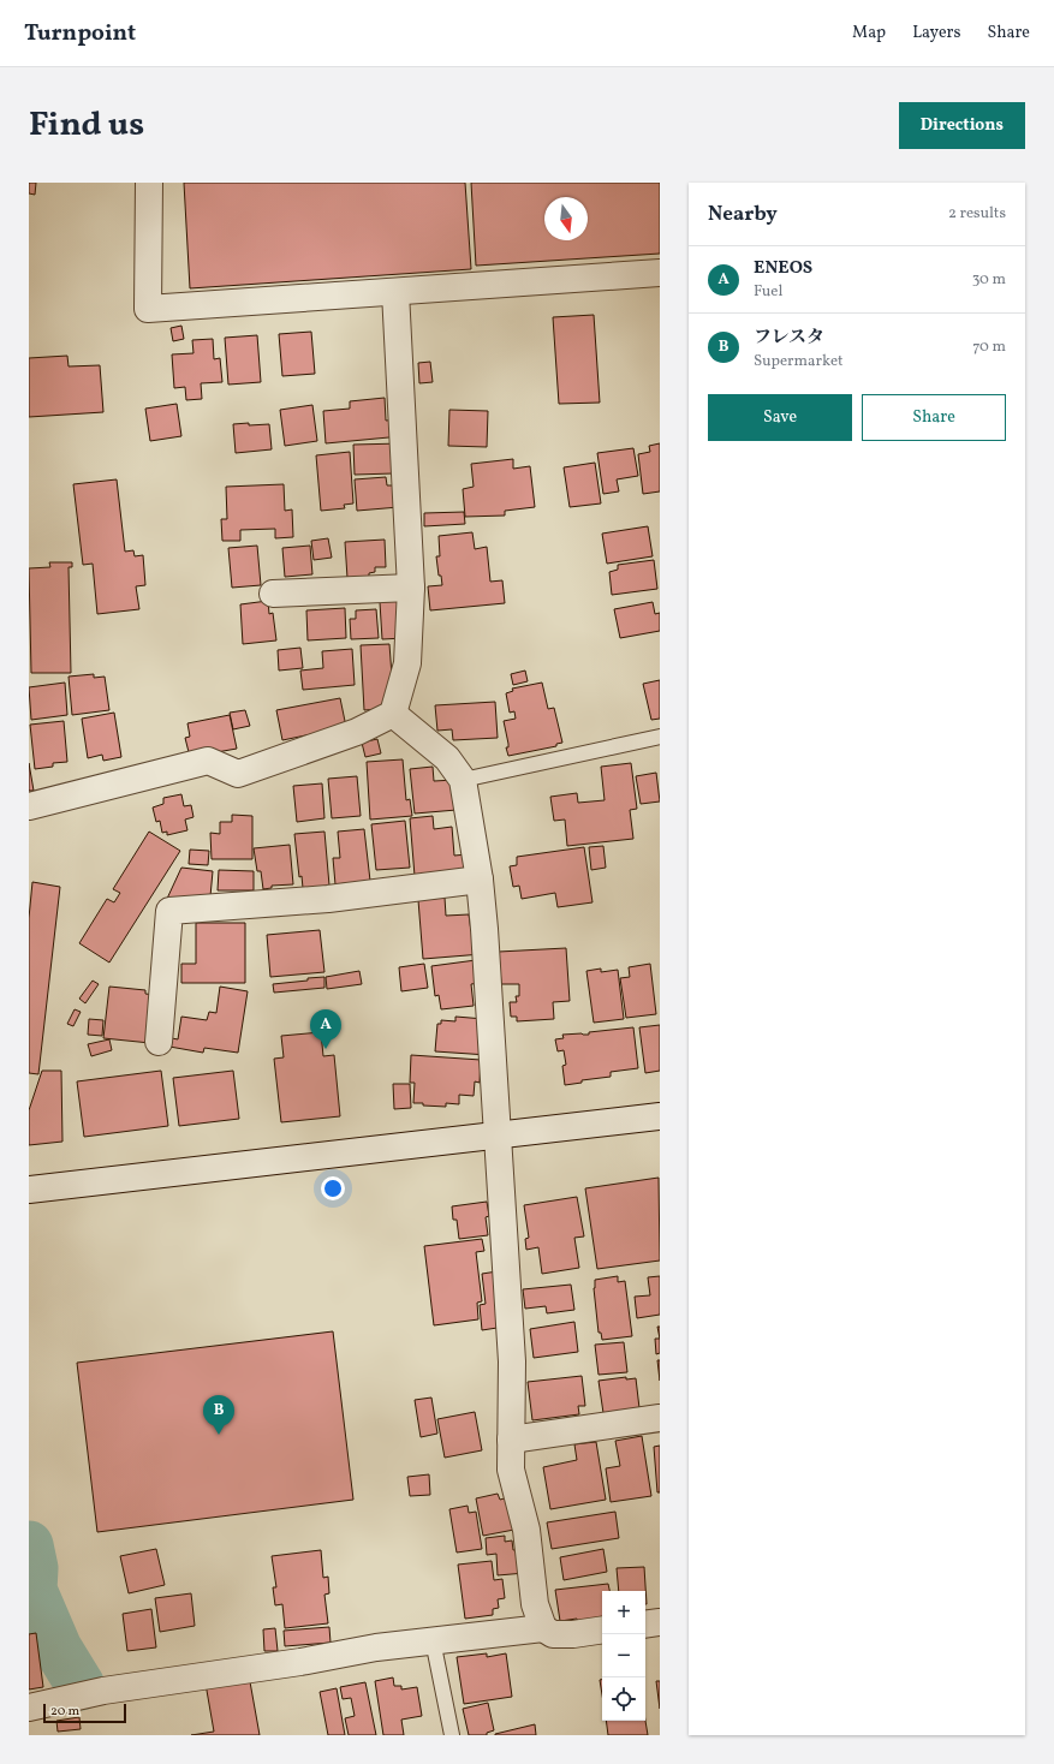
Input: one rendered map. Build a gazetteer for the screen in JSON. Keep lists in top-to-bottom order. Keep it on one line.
{"scale_bar":"20 m","north":"bottom","page":{"header":"Turnpoint","nav":["Map","Layers","Share"],"title":"Find us","buttons":["Directions",["Save","Share"]],"heading":["Nearby","2 results"],"list":[{"mark":"A","name":"ENEOS","note":"Fuel","value":"30 m"},{"mark":"B","name":"フレスタ","note":"Supermarket","value":"70 m"}],"pins":["A","B"],"map_buttons":["+","−"],"scale":"20 m"}}
